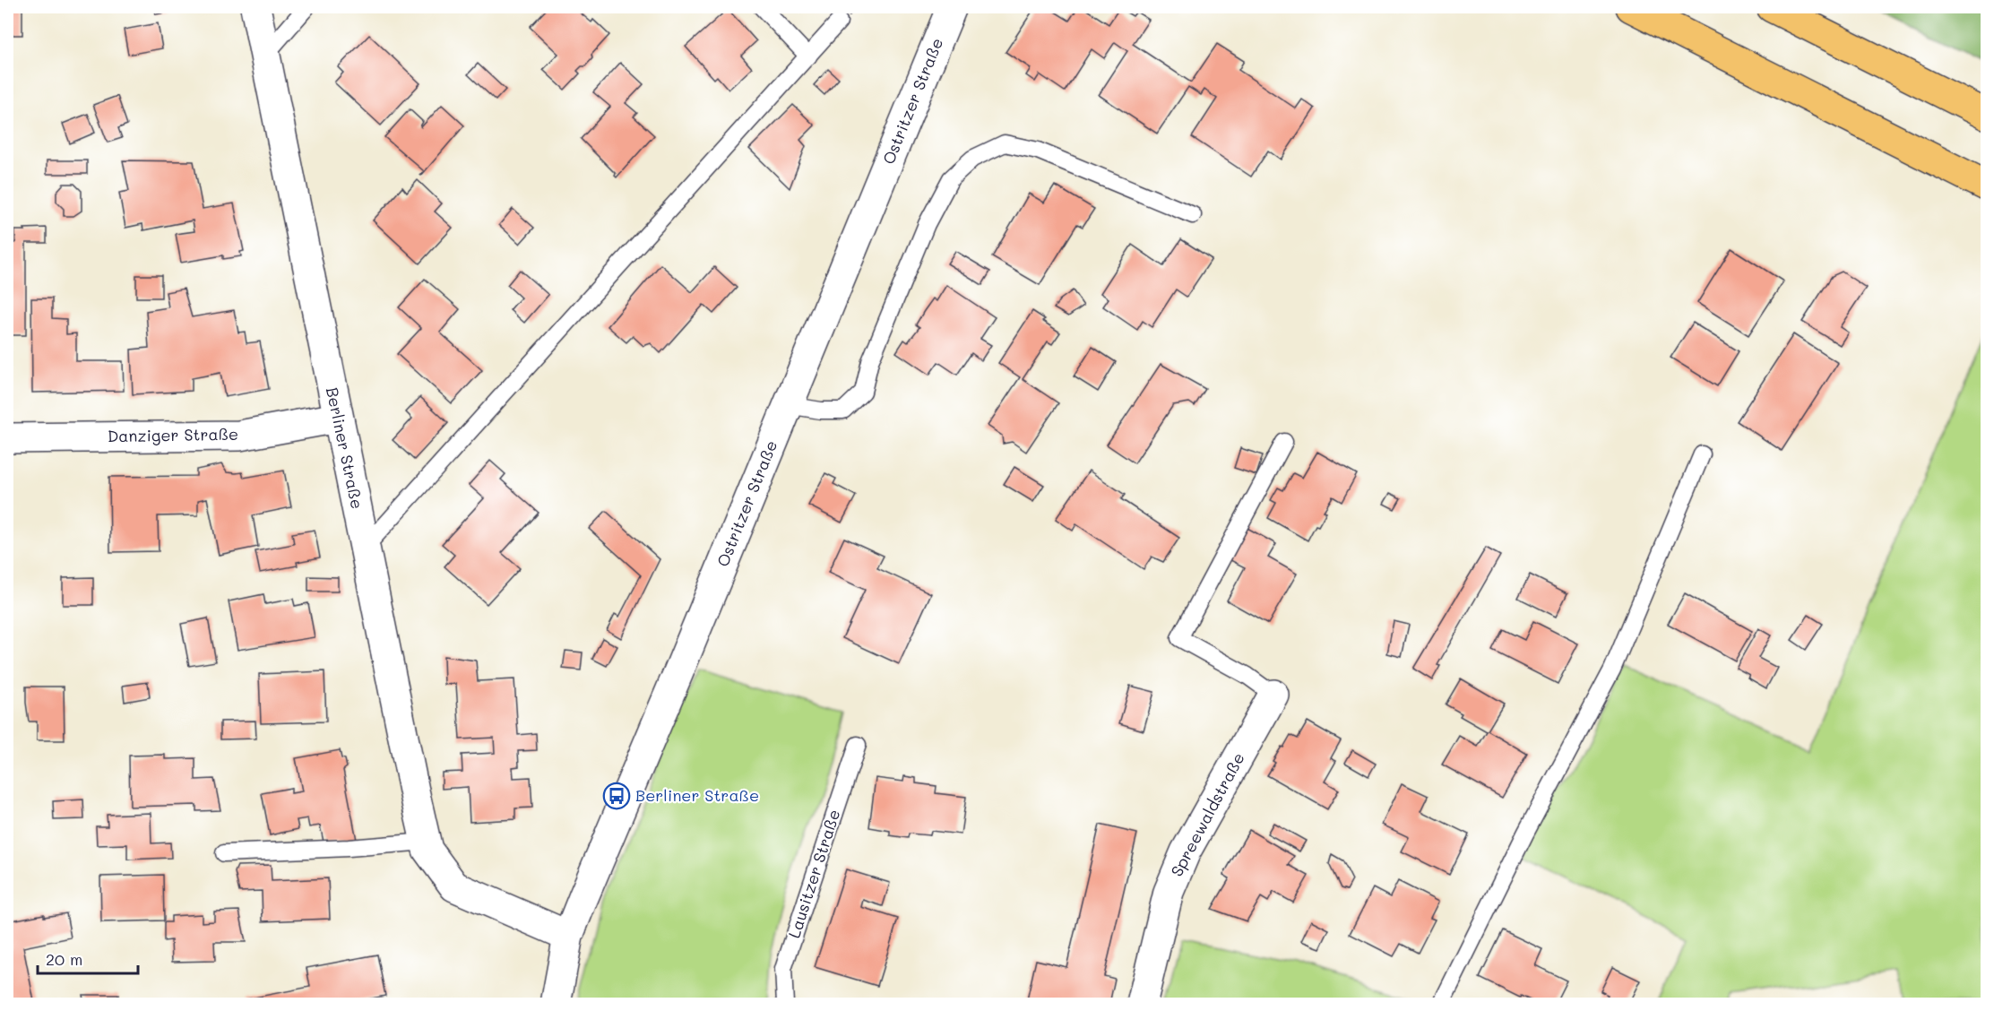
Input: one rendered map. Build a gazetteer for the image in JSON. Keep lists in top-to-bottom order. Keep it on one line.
{"streets":{"street":["Ostritzer Straße","Danziger Straße","Berliner Straße","Spreewaldstraße"],"lane":["Lausitzer Straße"]},"crossings":[["Ostritzer Straße","Berliner Straße"],["Danziger Straße","Berliner Straße"]],"places":{"bus stop":["Berliner Straße"]},"scale_bar":"20 m"}
